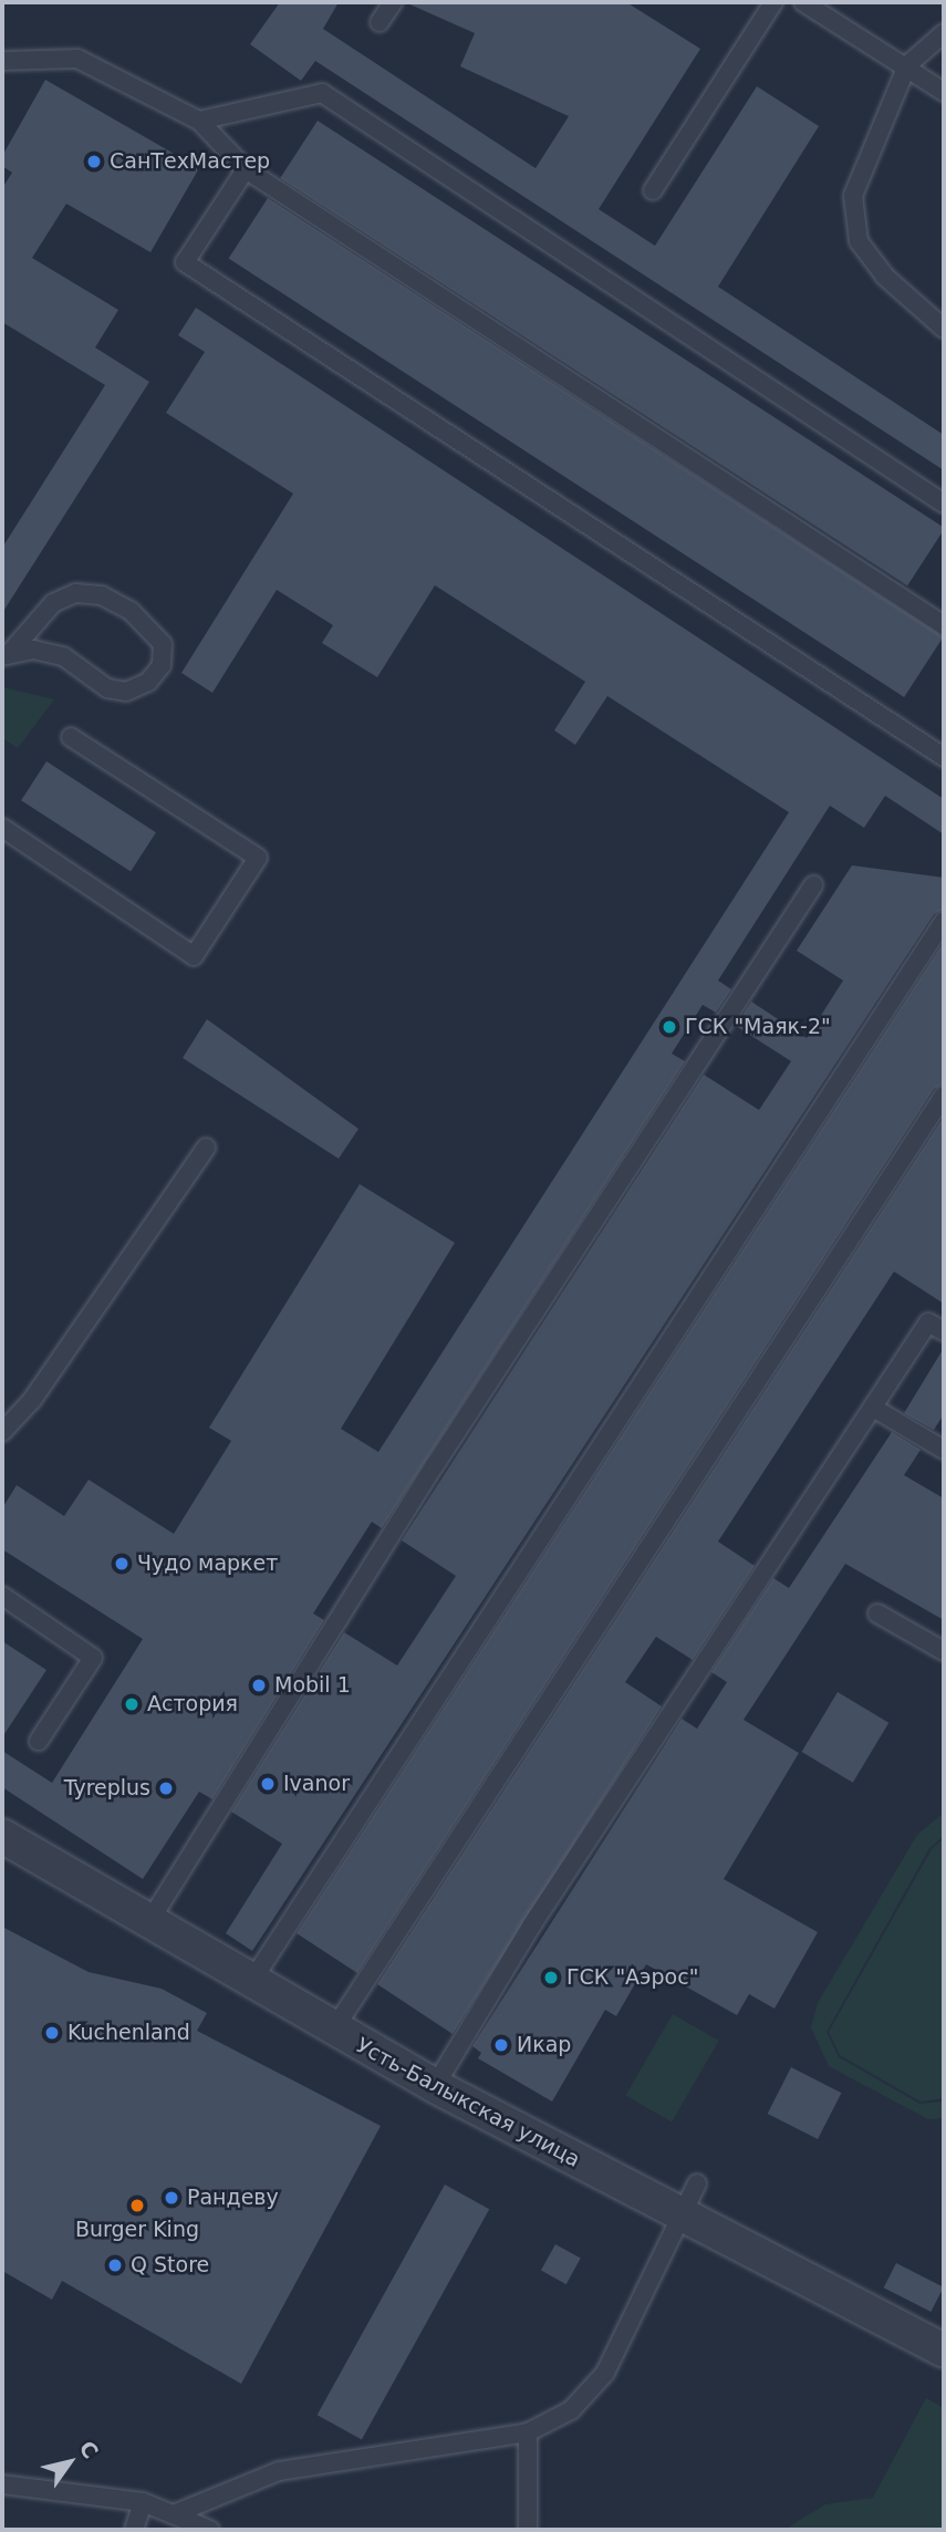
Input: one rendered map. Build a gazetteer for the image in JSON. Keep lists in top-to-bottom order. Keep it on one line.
{"streets":{"street":["Усть-Балыкская улица"]},"places":["СанТехМастер","ГСК \"Маяк-2\"","Чудо маркет","Mobil 1","Астория","Ivanor","Tyreplus","ГСК \"Аэрос\"","Kuchenland","Икар","Рандеву","Burger King","Q Store"],"north":"top right"}
